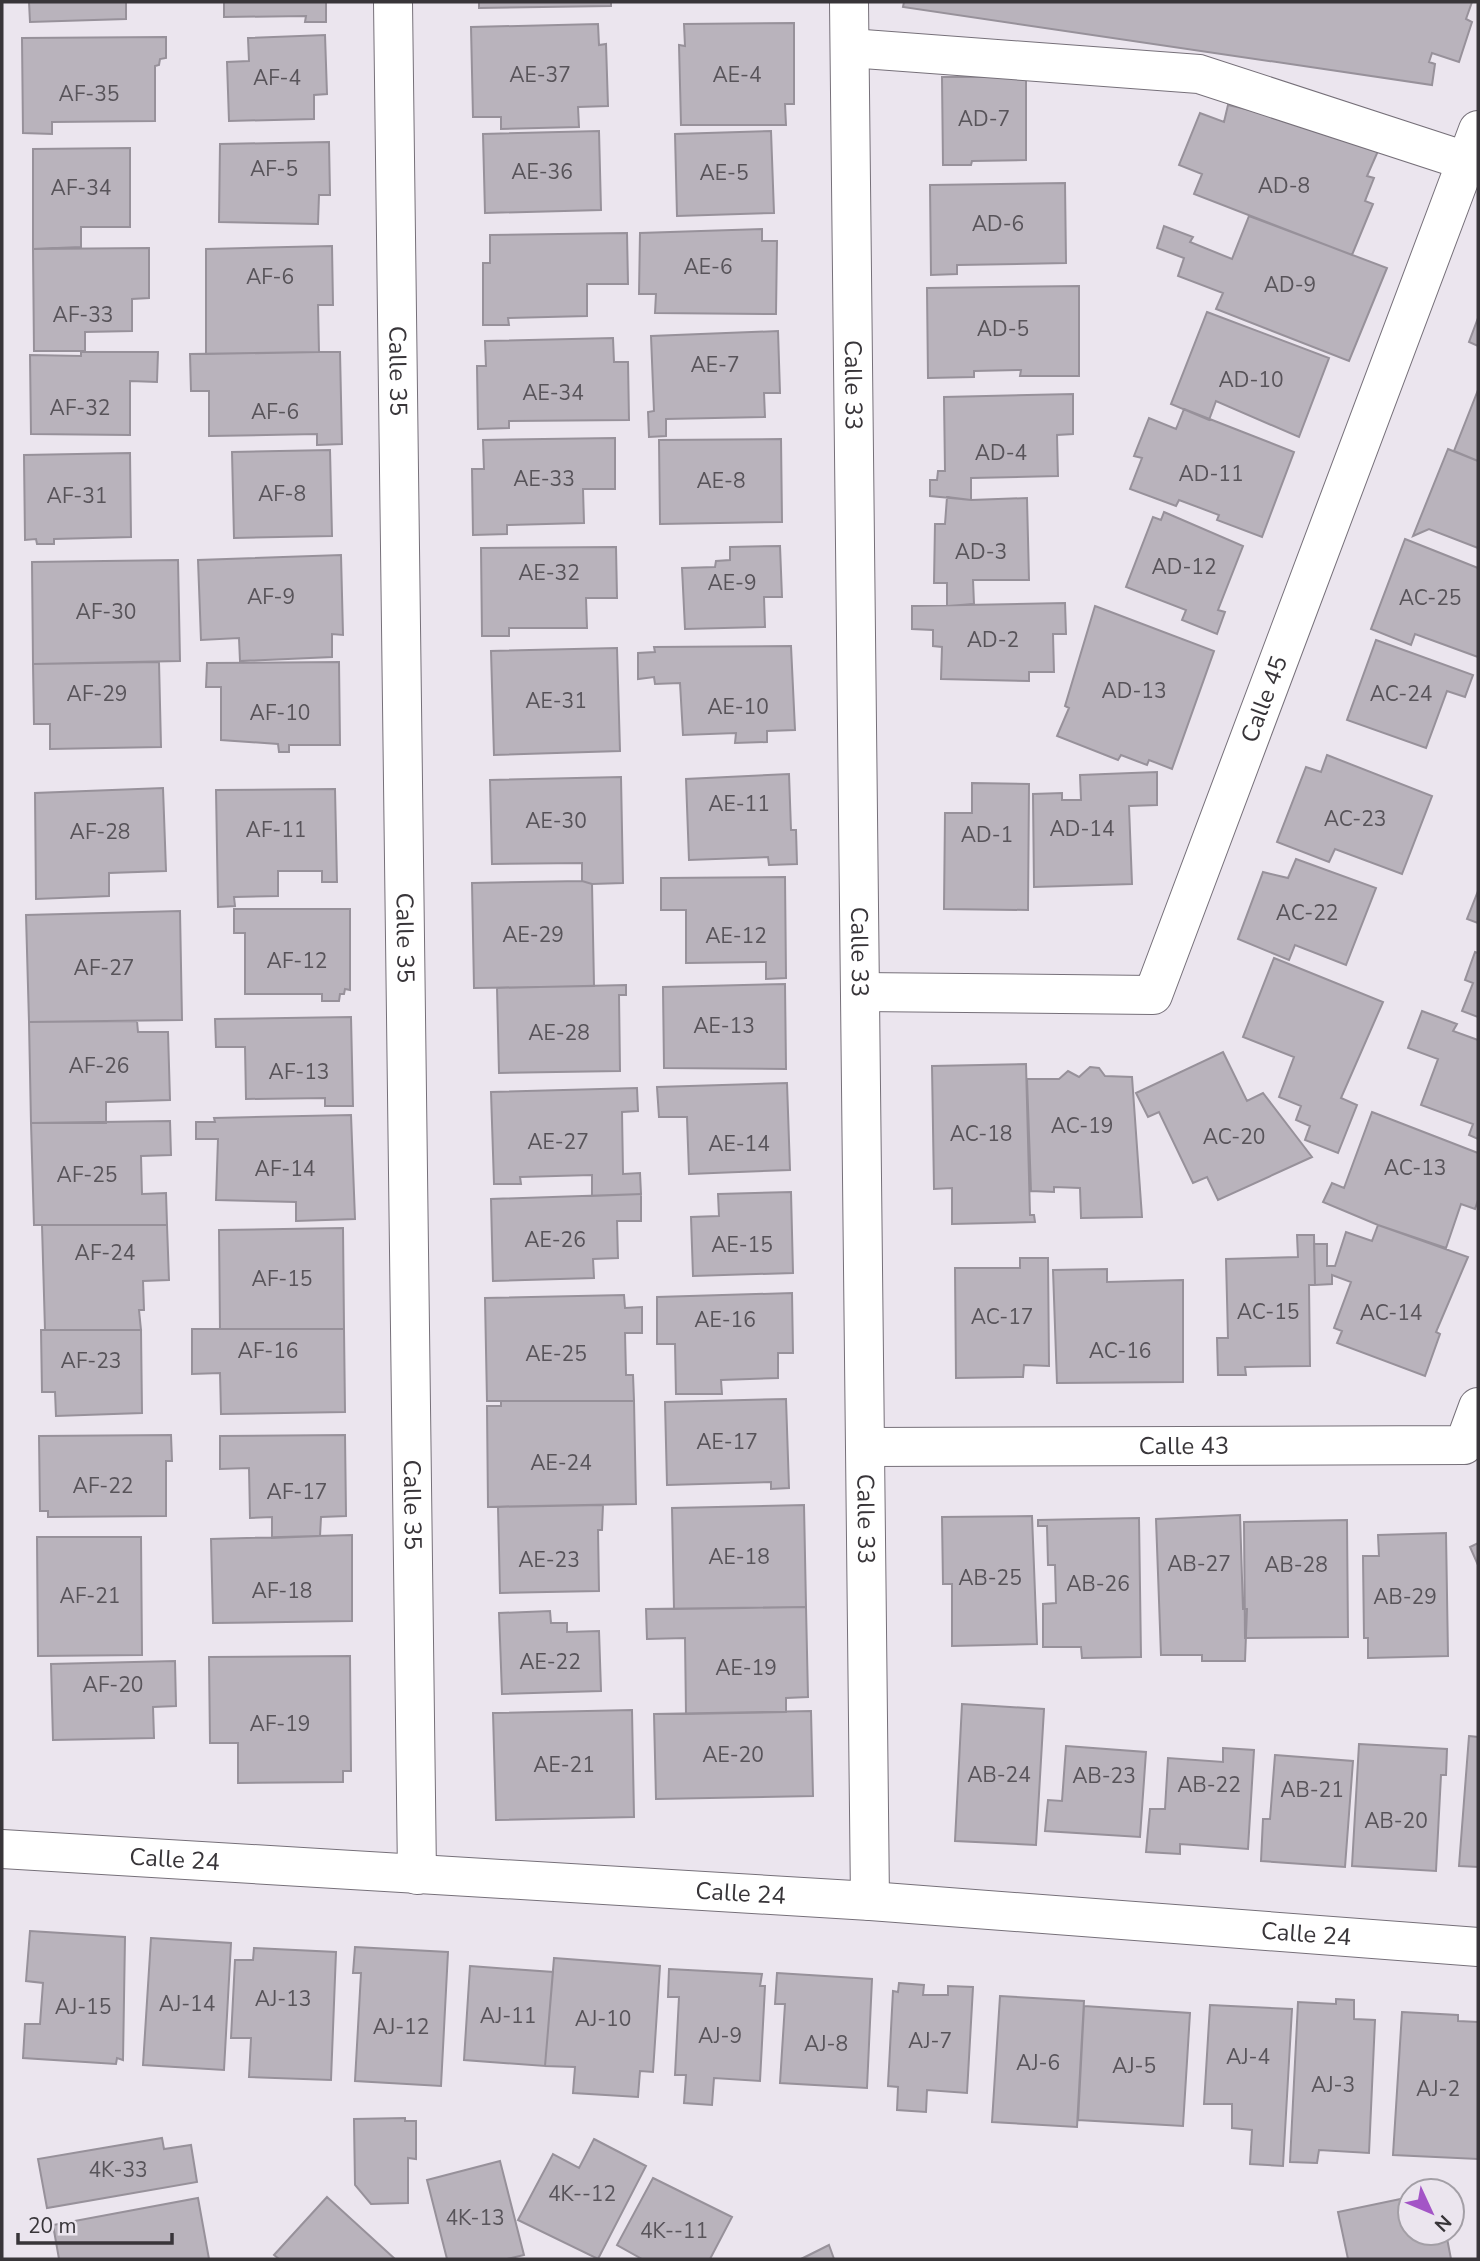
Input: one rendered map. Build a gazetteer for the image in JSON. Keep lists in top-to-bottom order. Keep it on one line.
{"streets":{"street":["Calle 35","Calle 33","Calle 45","Calle 43","Calle 24"]},"crossings":[["Calle 35","Calle 24"],["Calle 33","Calle 45"],["Calle 33","Calle 43"],["Calle 33","Calle 24"]],"house_numbers":["AE-37","AE-4","AF-4","AF-35","AD-7","AF-5","AE-36","AE-5","AD-8","AF-34","AD-6","AE-6","AF-6","AD-9","AF-33","AD-5","AE-7","AD-10","AE-34","AF-32","AF-6","AD-4","AD-11","AE-33","AE-8","AF-8","AF-31","AD-3","AD-12","AE-32","AE-9","AF-9","AC-25","AF-30","AD-2","AD-13","AF-29","AC-24","AE-31","AE-10","AF-10","AE-11","AC-23","AE-30","AD-14","AF-11","AF-28","AD-1","AC-22","AE-29","AE-12","AF-12","AF-27","AE-13","AE-28","AF-26","AF-13","AC-19","AC-18","AC-20","AE-27","AE-14","AC-13","AF-14","AF-25","AE-26","AE-15","AF-24","AF-15","AC-15","AC-14","AC-17","AE-16","AF-16","AC-16","AE-25","AF-23","AE-17","AE-24","AF-22","AF-17","AE-18","AE-23","AB-27","AB-28","AB-25","AB-26","AF-18","AF-21","AB-29","AE-22","AE-19","AF-20","AF-19","AE-20","AE-21","AB-24","AB-23","AB-22","AB-21","AB-20","AJ-13","AJ-14","AJ-15","AJ-11","AJ-10","AJ-12","AJ-9","AJ-7","AJ-8","AJ-4","AJ-6","AJ-5","AJ-3","AJ-2","4K-33","4K--12","4K-13","4K--11"],"scale_bar":"20 m","north":"bottom right"}
